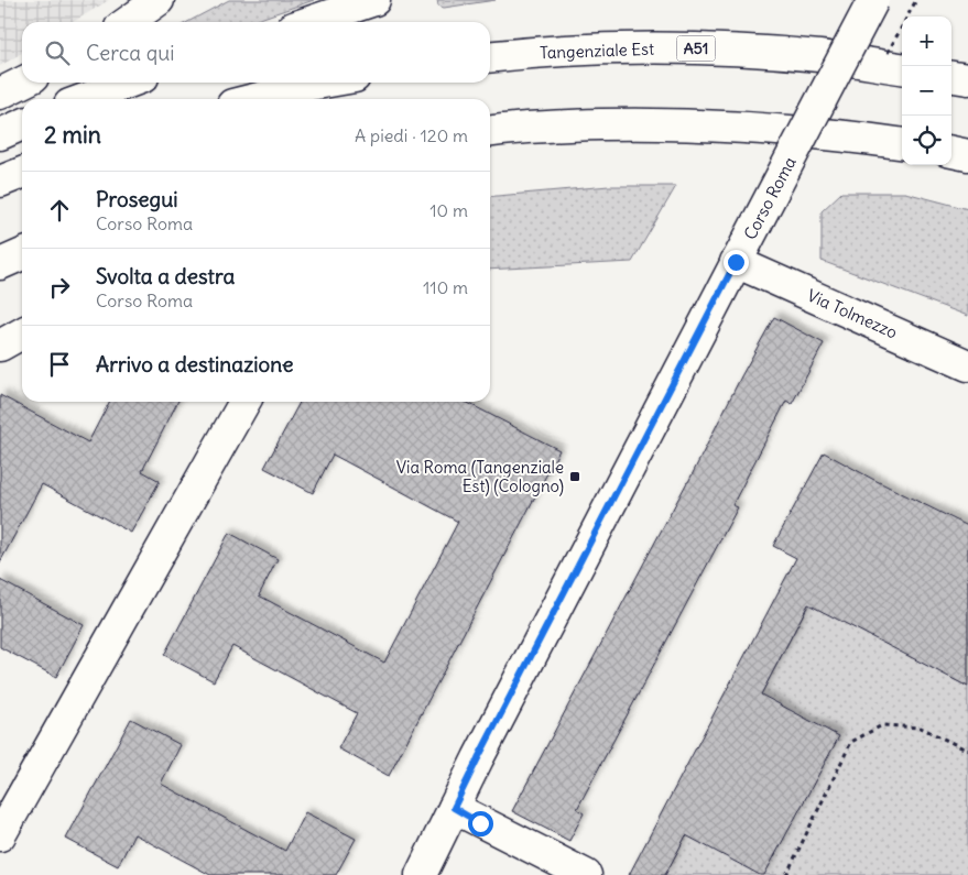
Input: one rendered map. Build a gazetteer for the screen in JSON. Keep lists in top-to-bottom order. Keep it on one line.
{"streets":{"main road":["A51","Tangenziale Est","Corso Roma","Via Tolmezzo"]},"crossings":[["Corso Roma","Via Tolmezzo"]],"places":{"transit":["Via Roma (Tangenziale Est) (Cologno)"]},"page":{"map_buttons":["+","−"],"search":"Cerca qui","heading":["2 min","A piedi · 120 m"],"list":[["Prosegui","Corso Roma","10 m"],["Svolta a destra","Corso Roma","110 m"],"Arrivo a destinazione"]}}
